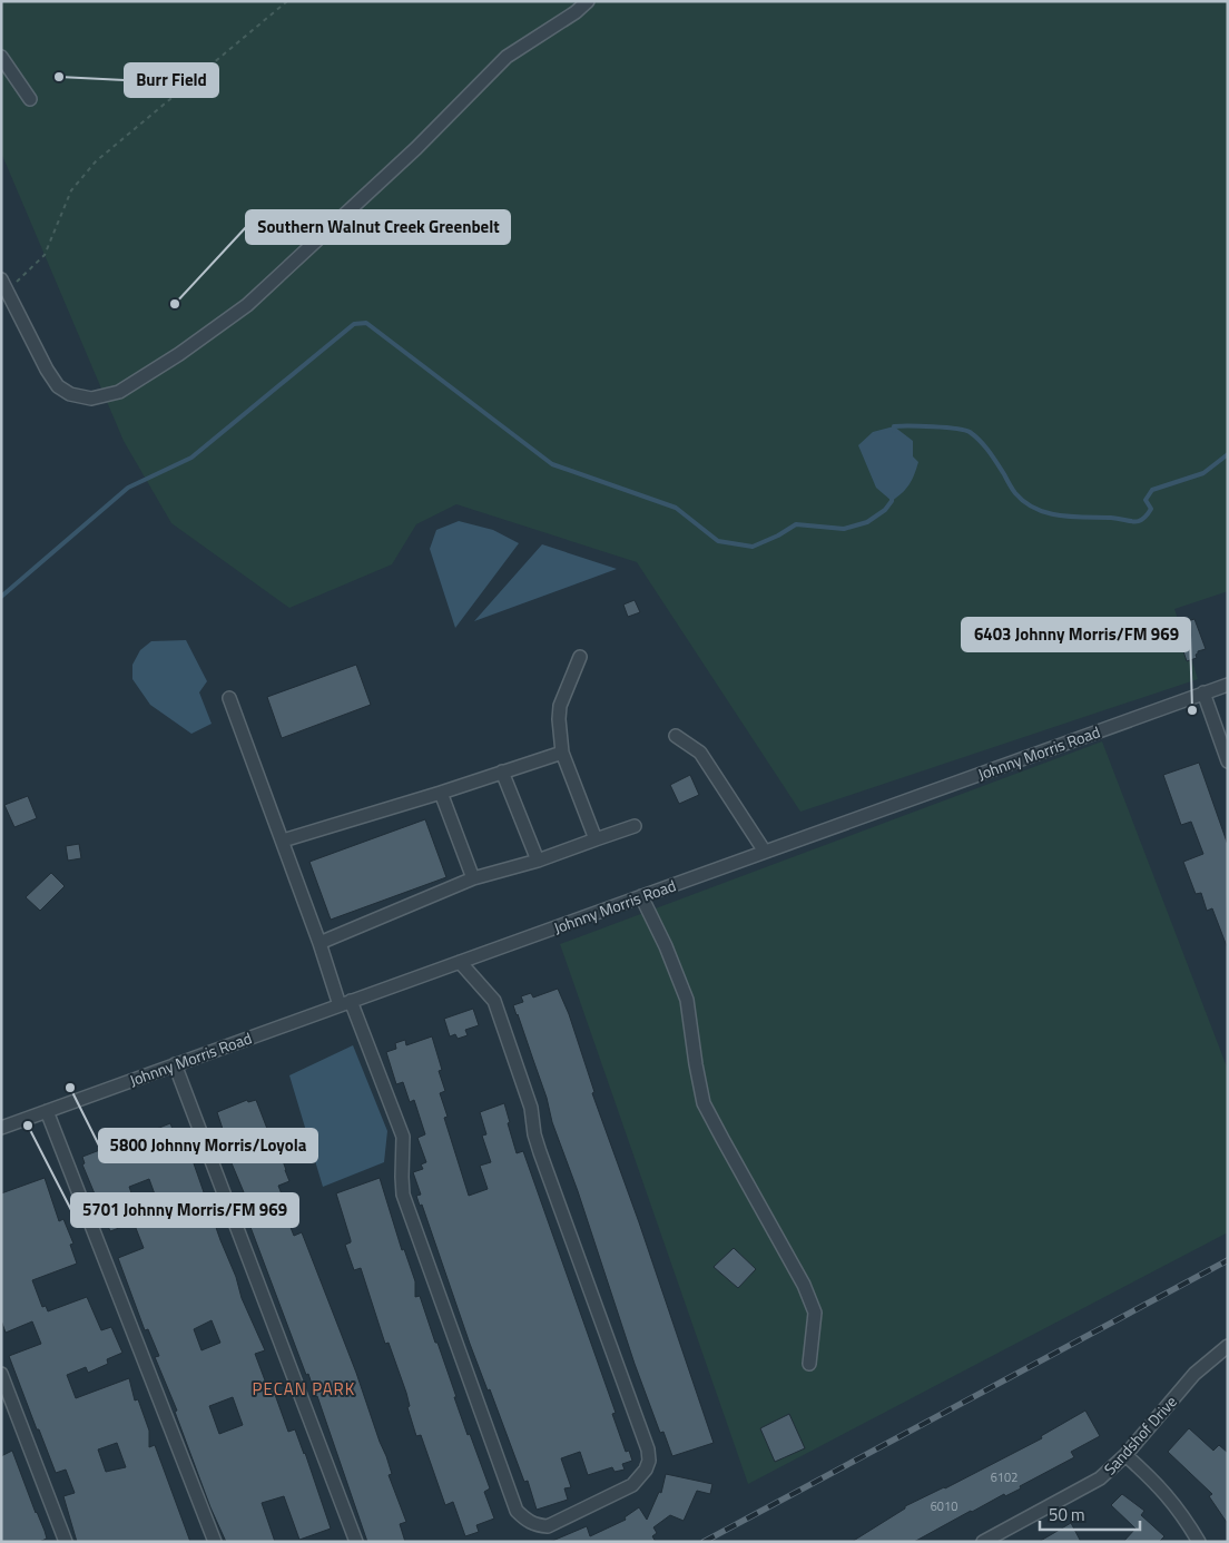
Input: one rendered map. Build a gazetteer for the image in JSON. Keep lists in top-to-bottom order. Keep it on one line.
{"streets":{"street":["Johnny Morris Road","Sandshof Drive"]},"districts":["PECAN PARK"],"places":["Burr Field","Southern Walnut Creek Greenbelt","6403 Johnny Morris/FM 969","5800 Johnny Morris/Loyola","5701 Johnny Morris/FM 969"],"house_numbers":["6102","6010"],"scale_bar":"50 m"}
